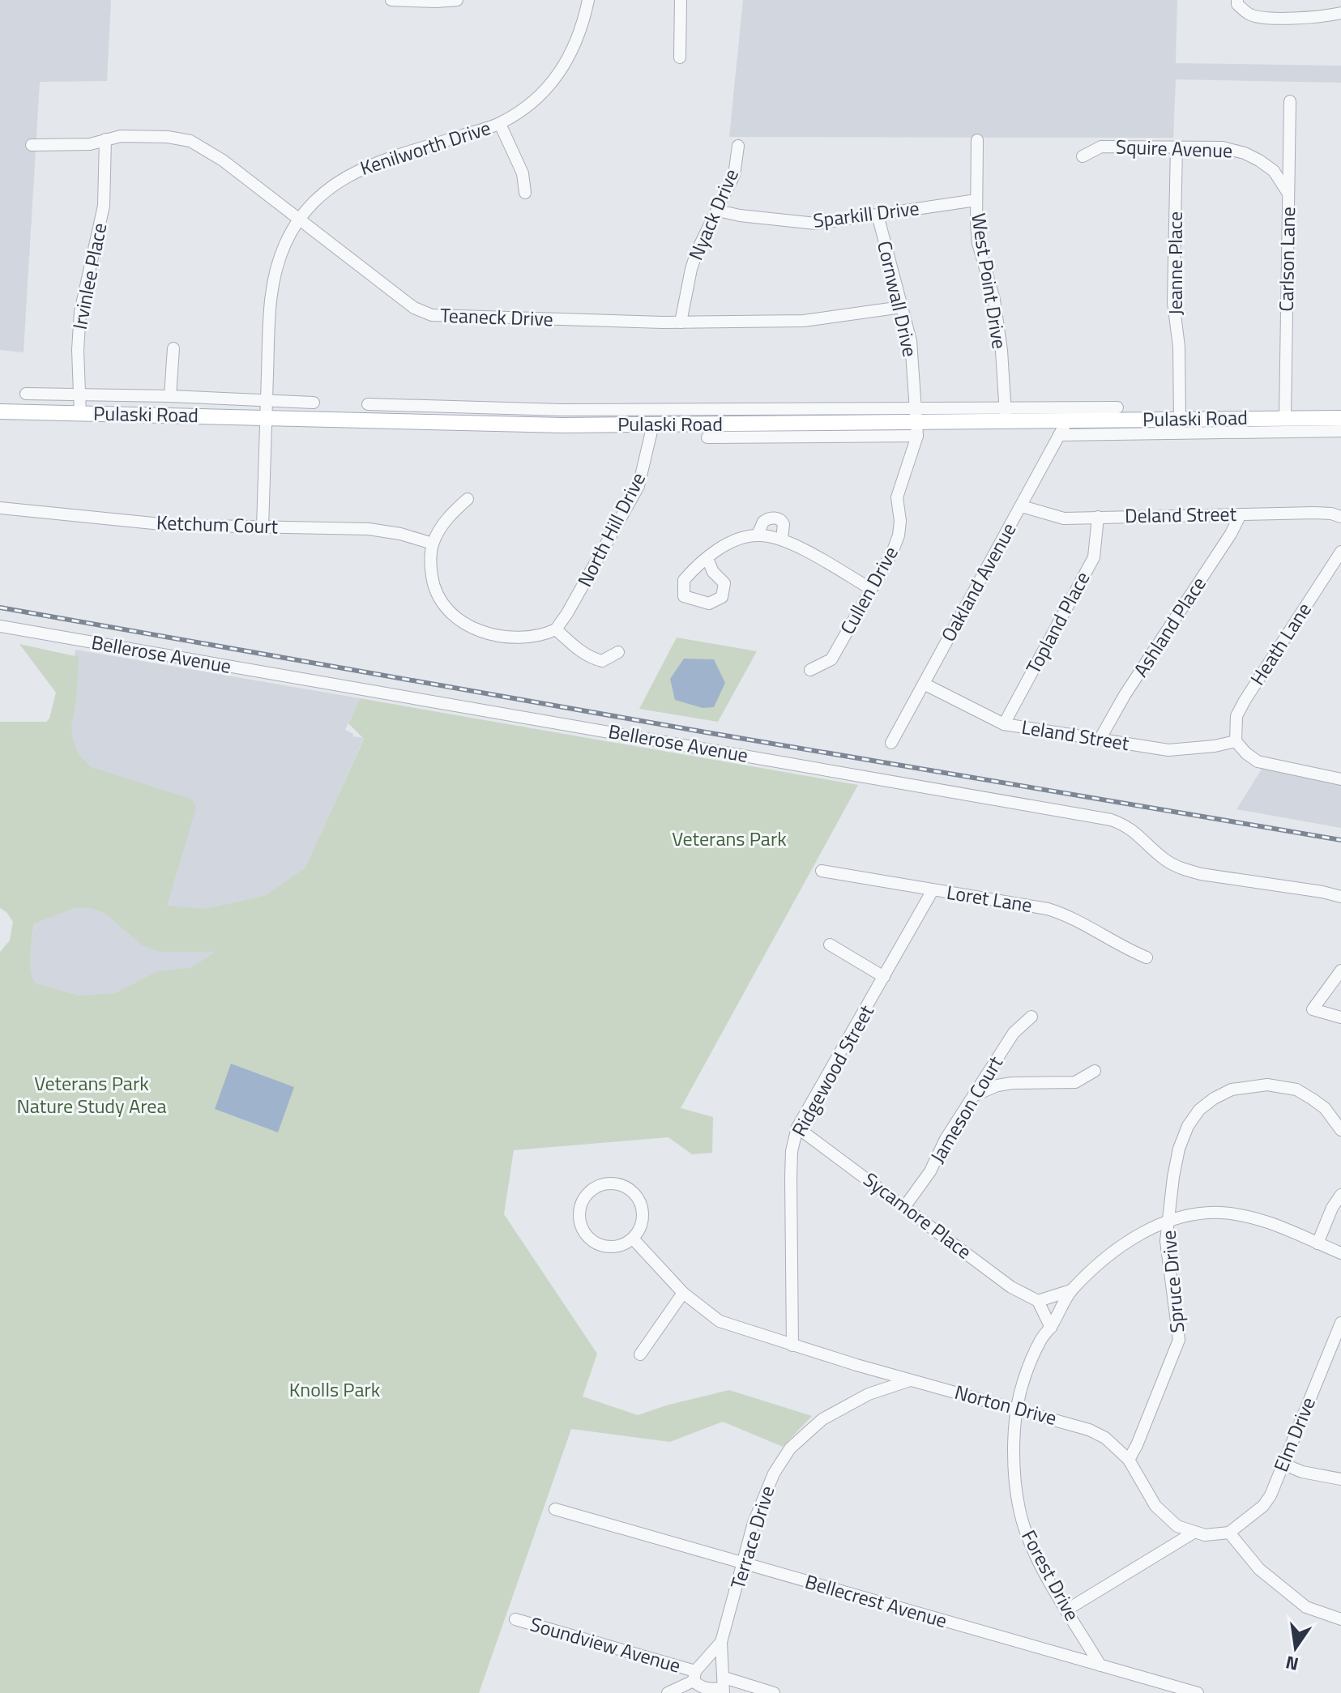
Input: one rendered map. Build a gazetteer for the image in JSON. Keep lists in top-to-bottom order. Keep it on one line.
{"streets":{"main road":["Pulaski Road"],"street":["Kenilworth Drive","Squire Avenue","Nyack Drive","Sparkill Drive","Carlson Lane","Jeanne Place","Irvinlee Place","West Point Drive","Cornwall Drive","Teaneck Drive","Deland Street","Ketchum Court","North Hill Drive","Oakland Avenue","Cullen Drive","Topland Place","Ashland Place","Heath Lane","Bellerose Avenue","Leland Street","Loret Lane","Ridgewood Street","Jameson Court","Sycamore Place","Spruce Drive","Norton Drive","Elm Drive","Terrace Drive","Forest Drive","Bellecrest Avenue","Soundview Avenue"]},"crossings":[["Kenilworth Drive","Teaneck Drive"],["Kenilworth Drive","Pulaski Road"],["Kenilworth Drive","Ketchum Court"],["Squire Avenue","Carlson Lane"],["Squire Avenue","Jeanne Place"],["Nyack Drive","Sparkill Drive"],["Nyack Drive","Teaneck Drive"],["Sparkill Drive","West Point Drive"],["Sparkill Drive","Cornwall Drive"],["Carlson Lane","Pulaski Road"],["Jeanne Place","Pulaski Road"],["Irvinlee Place","Teaneck Drive"],["Irvinlee Place","Pulaski Road"],["West Point Drive","Pulaski Road"],["Cornwall Drive","Teaneck Drive"],["Cornwall Drive","Pulaski Road"],["Cornwall Drive","Cullen Drive"],["Pulaski Road","North Hill Drive"],["Pulaski Road","Oakland Avenue"],["Pulaski Road","Cullen Drive"],["Deland Street","Oakland Avenue"],["Deland Street","Topland Place"],["Deland Street","Ashland Place"],["Oakland Avenue","Leland Street"],["Topland Place","Leland Street"],["Ashland Place","Leland Street"],["Heath Lane","Leland Street"],["Loret Lane","Ridgewood Street"],["Ridgewood Street","Sycamore Place"],["Ridgewood Street","Norton Drive"],["Jameson Court","Sycamore Place"],["Spruce Drive","Norton Drive"],["Spruce Drive","Forest Drive"],["Norton Drive","Terrace Drive"],["Norton Drive","Forest Drive"],["Terrace Drive","Bellecrest Avenue"],["Terrace Drive","Soundview Avenue"],["Forest Drive","Bellecrest Avenue"]],"parks":["Veterans Park","Veterans Park Nature Study Area","Knolls Park"],"north":"bottom"}
